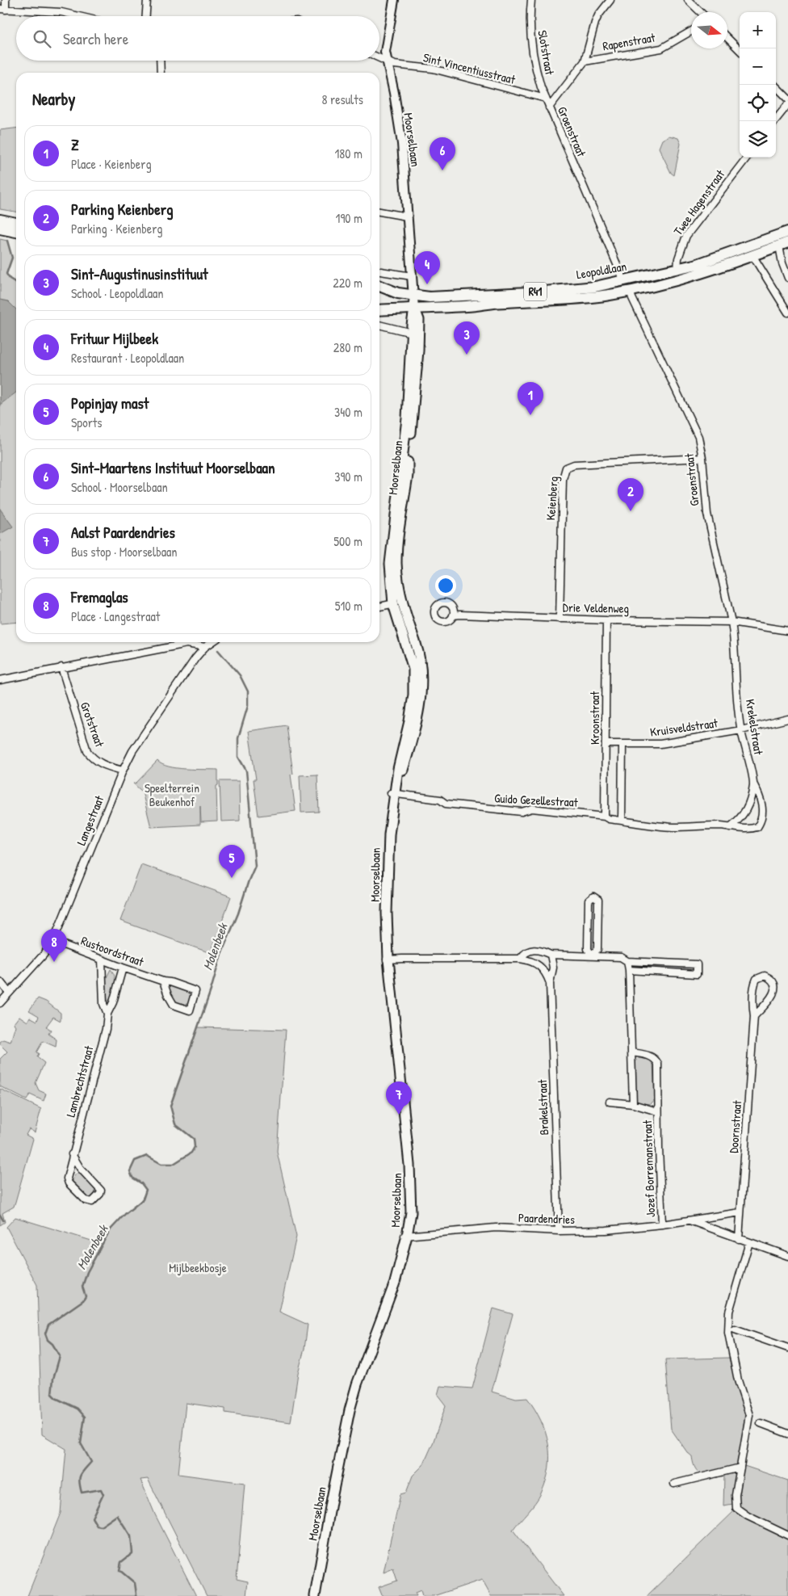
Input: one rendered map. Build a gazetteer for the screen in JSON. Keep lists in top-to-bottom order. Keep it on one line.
{"streets":{"main road":["Moorselbaan","Leopoldlaan","R41"],"street":["Rapenstraat","Slotstraat","Sint Vincentiusstraat","Groenstraat","Twee Hagenstraat","Keienberg","Drie Veldenweg","Kroonstraat","Grotstraat","Krekelstraat","Kruisveldstraat","Guido Gezellestraat","Langestraat","Rustoordstraat","Lambrechtstraat","Brakelstraat","Doornstraat","Jozef Borremanstraat","Paardendries"]},"crossings":[["Rapenstraat","Groenstraat"],["Slotstraat","Sint Vincentiusstraat"],["Slotstraat","Groenstraat"],["Sint Vincentiusstraat","Moorselbaan"],["Groenstraat","Leopoldlaan"],["Groenstraat","Keienberg"],["Groenstraat","Drie Veldenweg"],["Groenstraat","Krekelstraat"],["Moorselbaan","Leopoldlaan"],["Moorselbaan","R41"],["Moorselbaan","Guido Gezellestraat"],["Moorselbaan","Brakelstraat"],["Moorselbaan","Paardendries"],["Twee Hagenstraat","Leopoldlaan"],["Leopoldlaan","R41"],["Keienberg","Drie Veldenweg"],["Drie Veldenweg","Kroonstraat"],["Drie Veldenweg","Krekelstraat"],["Kroonstraat","Kruisveldstraat"],["Kroonstraat","Guido Gezellestraat"],["Grotstraat","Langestraat"],["Krekelstraat","Kruisveldstraat"],["Krekelstraat","Guido Gezellestraat"],["Langestraat","Rustoordstraat"],["Rustoordstraat","Lambrechtstraat"],["Brakelstraat","Paardendries"],["Doornstraat","Paardendries"],["Jozef Borremanstraat","Paardendries"]],"water":["Molenbeek"],"parks":["Speelterrein Beukenhof","Mijlbeekbosje"],"north":"right","page":{"map_buttons":["+","−"],"search":"Search here","heading":["Nearby","8 results"],"list":[{"mark":"1","name":"Z","note":"Place · Keienberg","value":"180 m"},{"mark":"2","name":"Parking Keienberg","note":"Parking · Keienberg","value":"190 m"},{"mark":"3","name":"Sint-Augustinusinstituut","note":"School · Leopoldlaan","value":"220 m"},{"mark":"4","name":"Frituur Mijlbeek","note":"Restaurant · Leopoldlaan","value":"280 m"},{"mark":"5","name":"Popinjay mast","note":"Sports","value":"340 m"},{"mark":"6","name":"Sint-Maartens Instituut Moorselbaan","note":"School · Moorselbaan","value":"390 m"},{"mark":"7","name":"Aalst Paardendries","note":"Bus stop · Moorselbaan","value":"500 m"},{"mark":"8","name":"Fremaglas","note":"Place · Langestraat","value":"510 m"}],"pins":["6","4","3","1","2","5","8","7"]}}
